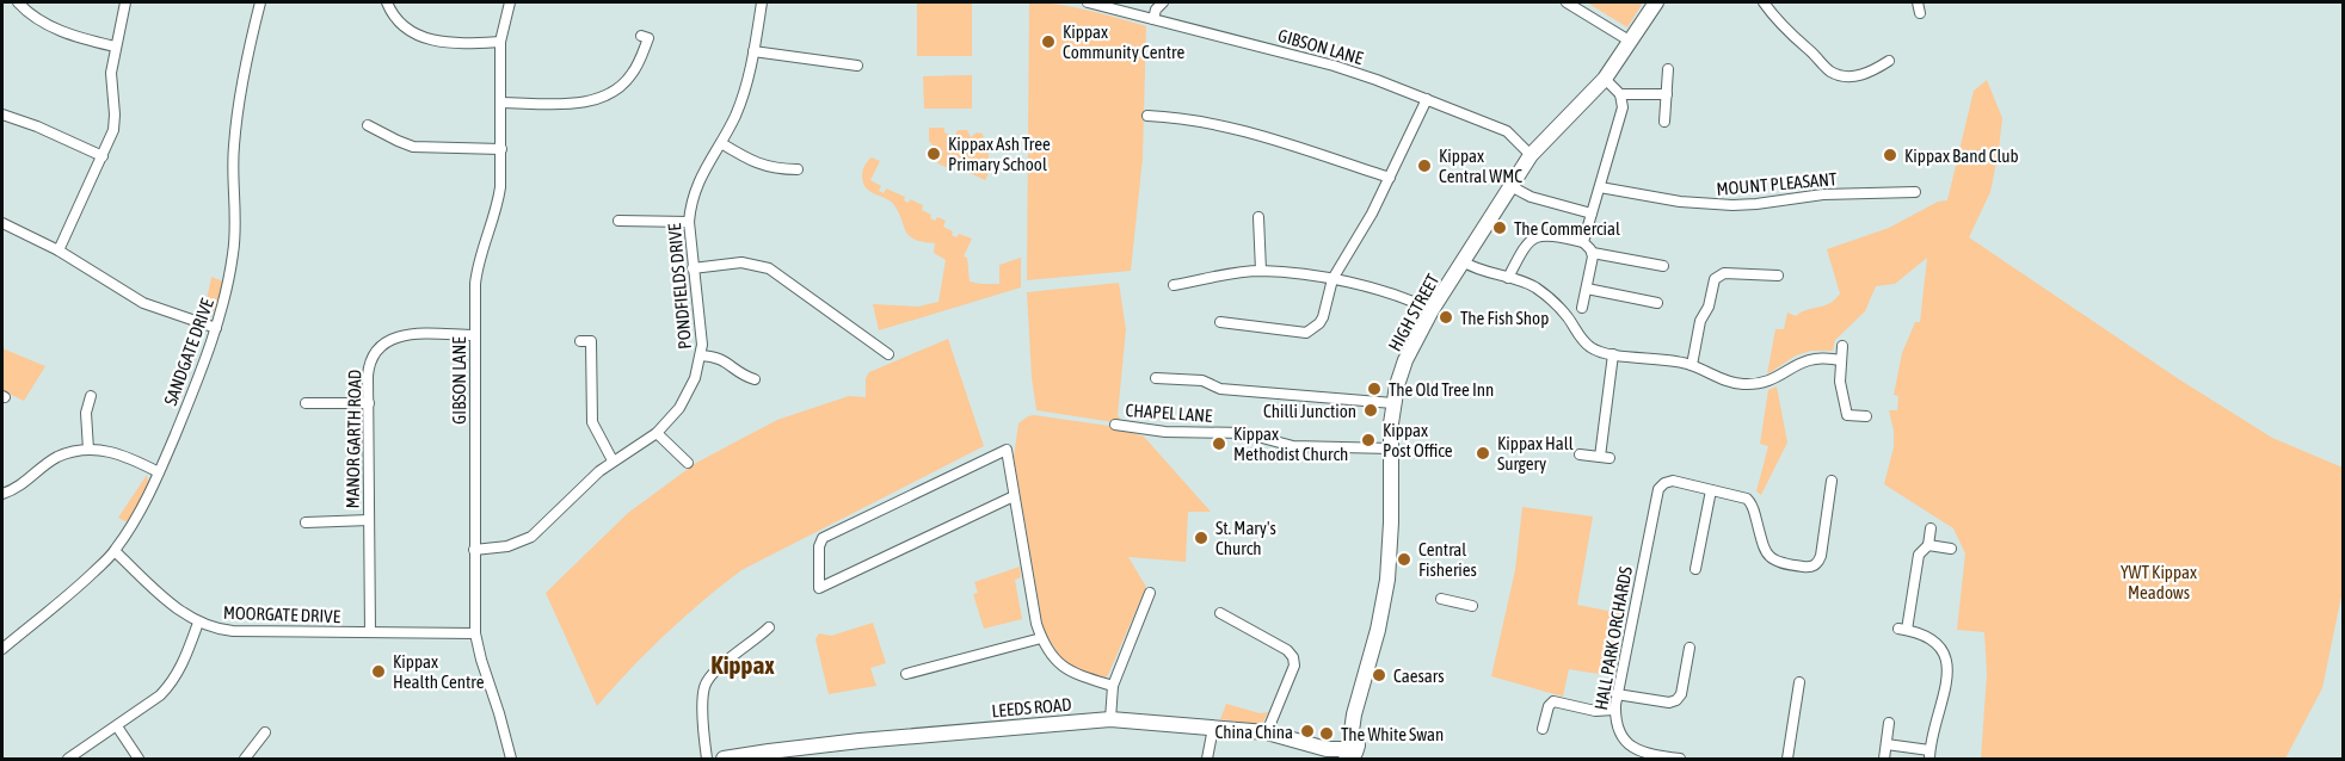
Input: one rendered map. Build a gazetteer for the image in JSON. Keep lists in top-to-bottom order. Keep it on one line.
{"streets":{"main road":["HIGH STREET","LEEDS ROAD"],"street":["GIBSON LANE","MOUNT PLEASANT","PONDFIELDS DRIVE","SANDGATE DRIVE","CHAPEL LANE","MANOR GARTH ROAD","MOORGATE DRIVE","HALL PARK ORCHARDS"]},"crossings":[["GIBSON LANE","PONDFIELDS DRIVE"],["GIBSON LANE","HIGH STREET"],["GIBSON LANE","MANOR GARTH ROAD"],["GIBSON LANE","MOORGATE DRIVE"],["HIGH STREET","CHAPEL LANE"],["HIGH STREET","LEEDS ROAD"],["SANDGATE DRIVE","MOORGATE DRIVE"],["MANOR GARTH ROAD","MOORGATE DRIVE"]],"districts":["Kippax"],"parks":["YWT Kippax Meadows"],"places":["Kippax Community Centre","Kippax Ash Tree Primary School","Kippax Band Club","Kippax Central WMC","The Commercial","The Fish Shop","The Old Tree Inn","Chilli Junction","Kippax Post Office","Kippax Methodist Church","Kippax Hall Surgery","St. Mary's Church","Central Fisheries","Kippax Health Centre","Caesars","China China","The White Swan"]}
